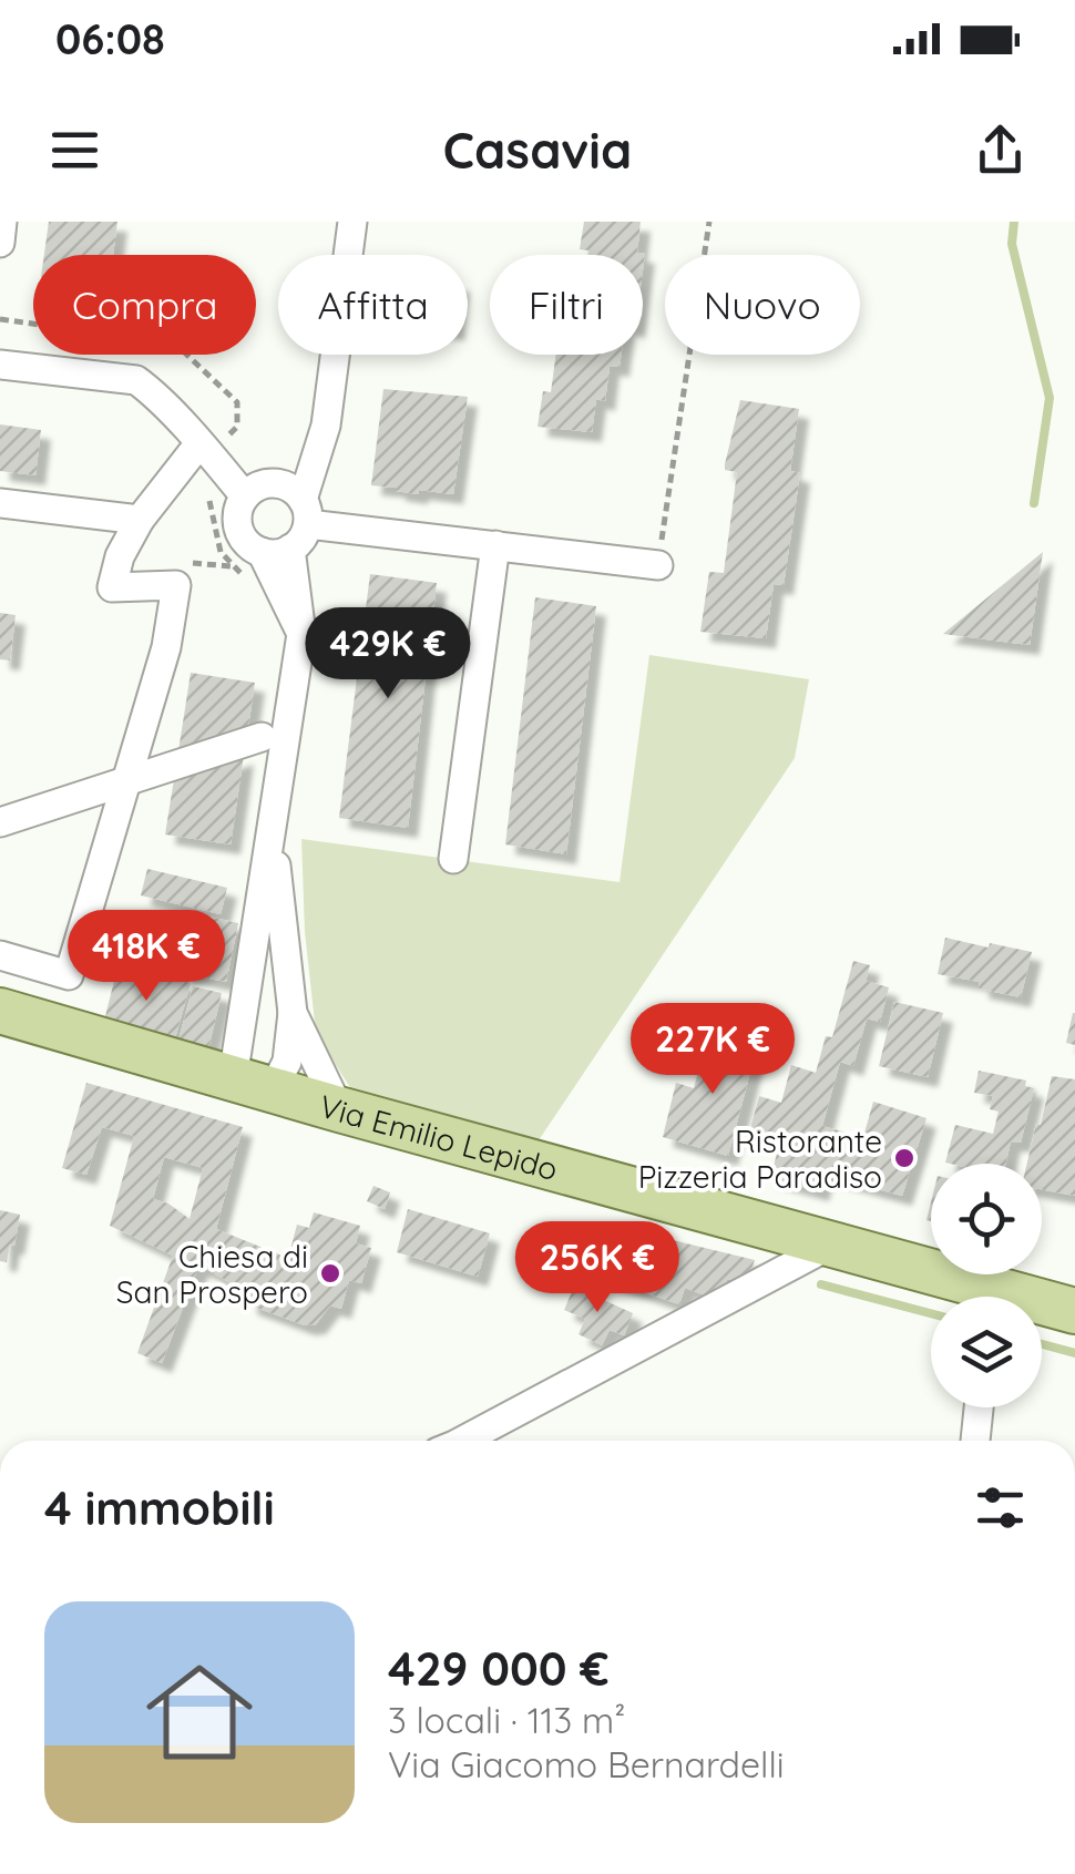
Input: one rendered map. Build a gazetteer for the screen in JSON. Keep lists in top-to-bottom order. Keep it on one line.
{"streets":{"main road":["Via Emilio Lepido"]},"places":["Ristorante Pizzeria Paradiso","Chiesa di San Prospero"],"page":{"status":"06:08","header":"Casavia","chip":["Compra","Affitta","Filtri","Nuovo"],"price":["429K €","418K €","227K €","256K €"],"heading":"4 immobili","list":[{"name":"429 000 €","note":"3 locali · 113 m² · Via Giacomo Bernardelli"}]}}
